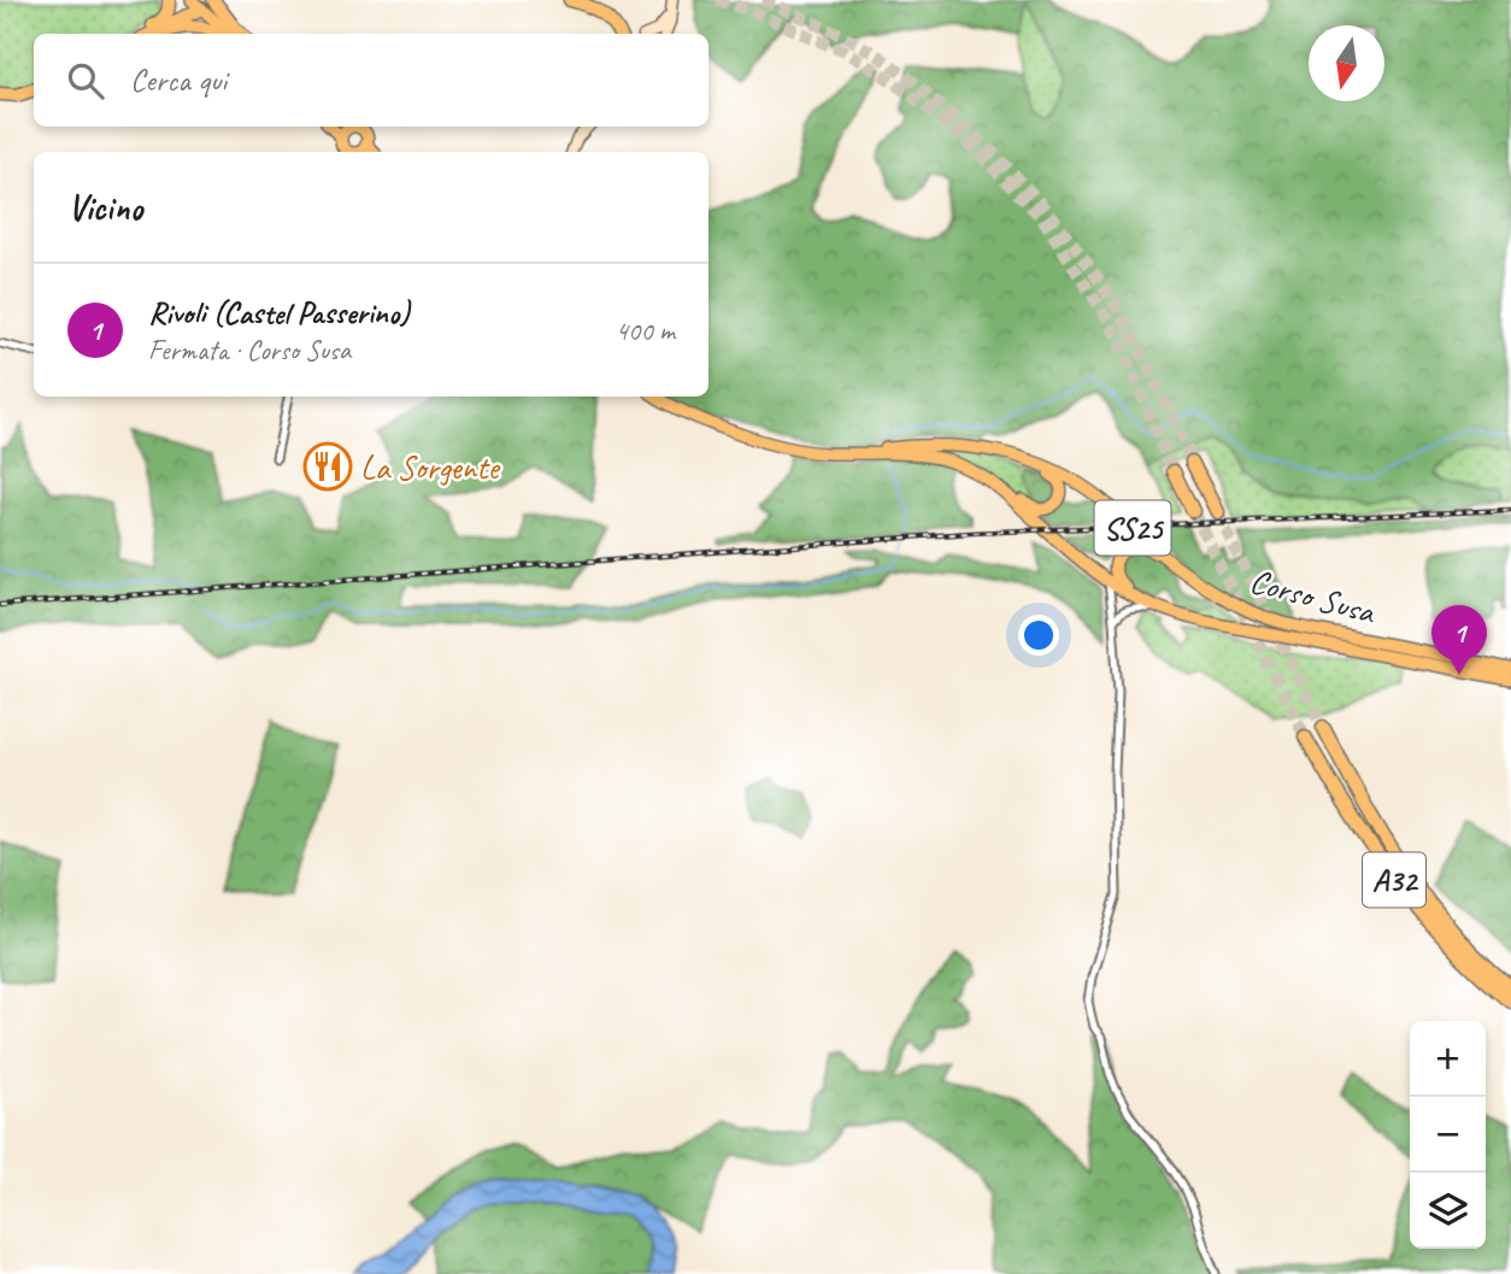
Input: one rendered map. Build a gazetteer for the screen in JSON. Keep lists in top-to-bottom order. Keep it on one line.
{"streets":{"highway":["A32"],"main road":["SS25","Corso Susa"]},"places":{"restaurant":["La Sorgente"]},"north":"bottom","page":{"search":"Cerca qui","heading":"Vicino","list":[{"mark":"1","name":"Rivoli (Castel Passerino)","note":"Fermata · Corso Susa","value":"400 m"}],"pins":"1","map_buttons":["+","−"]}}
